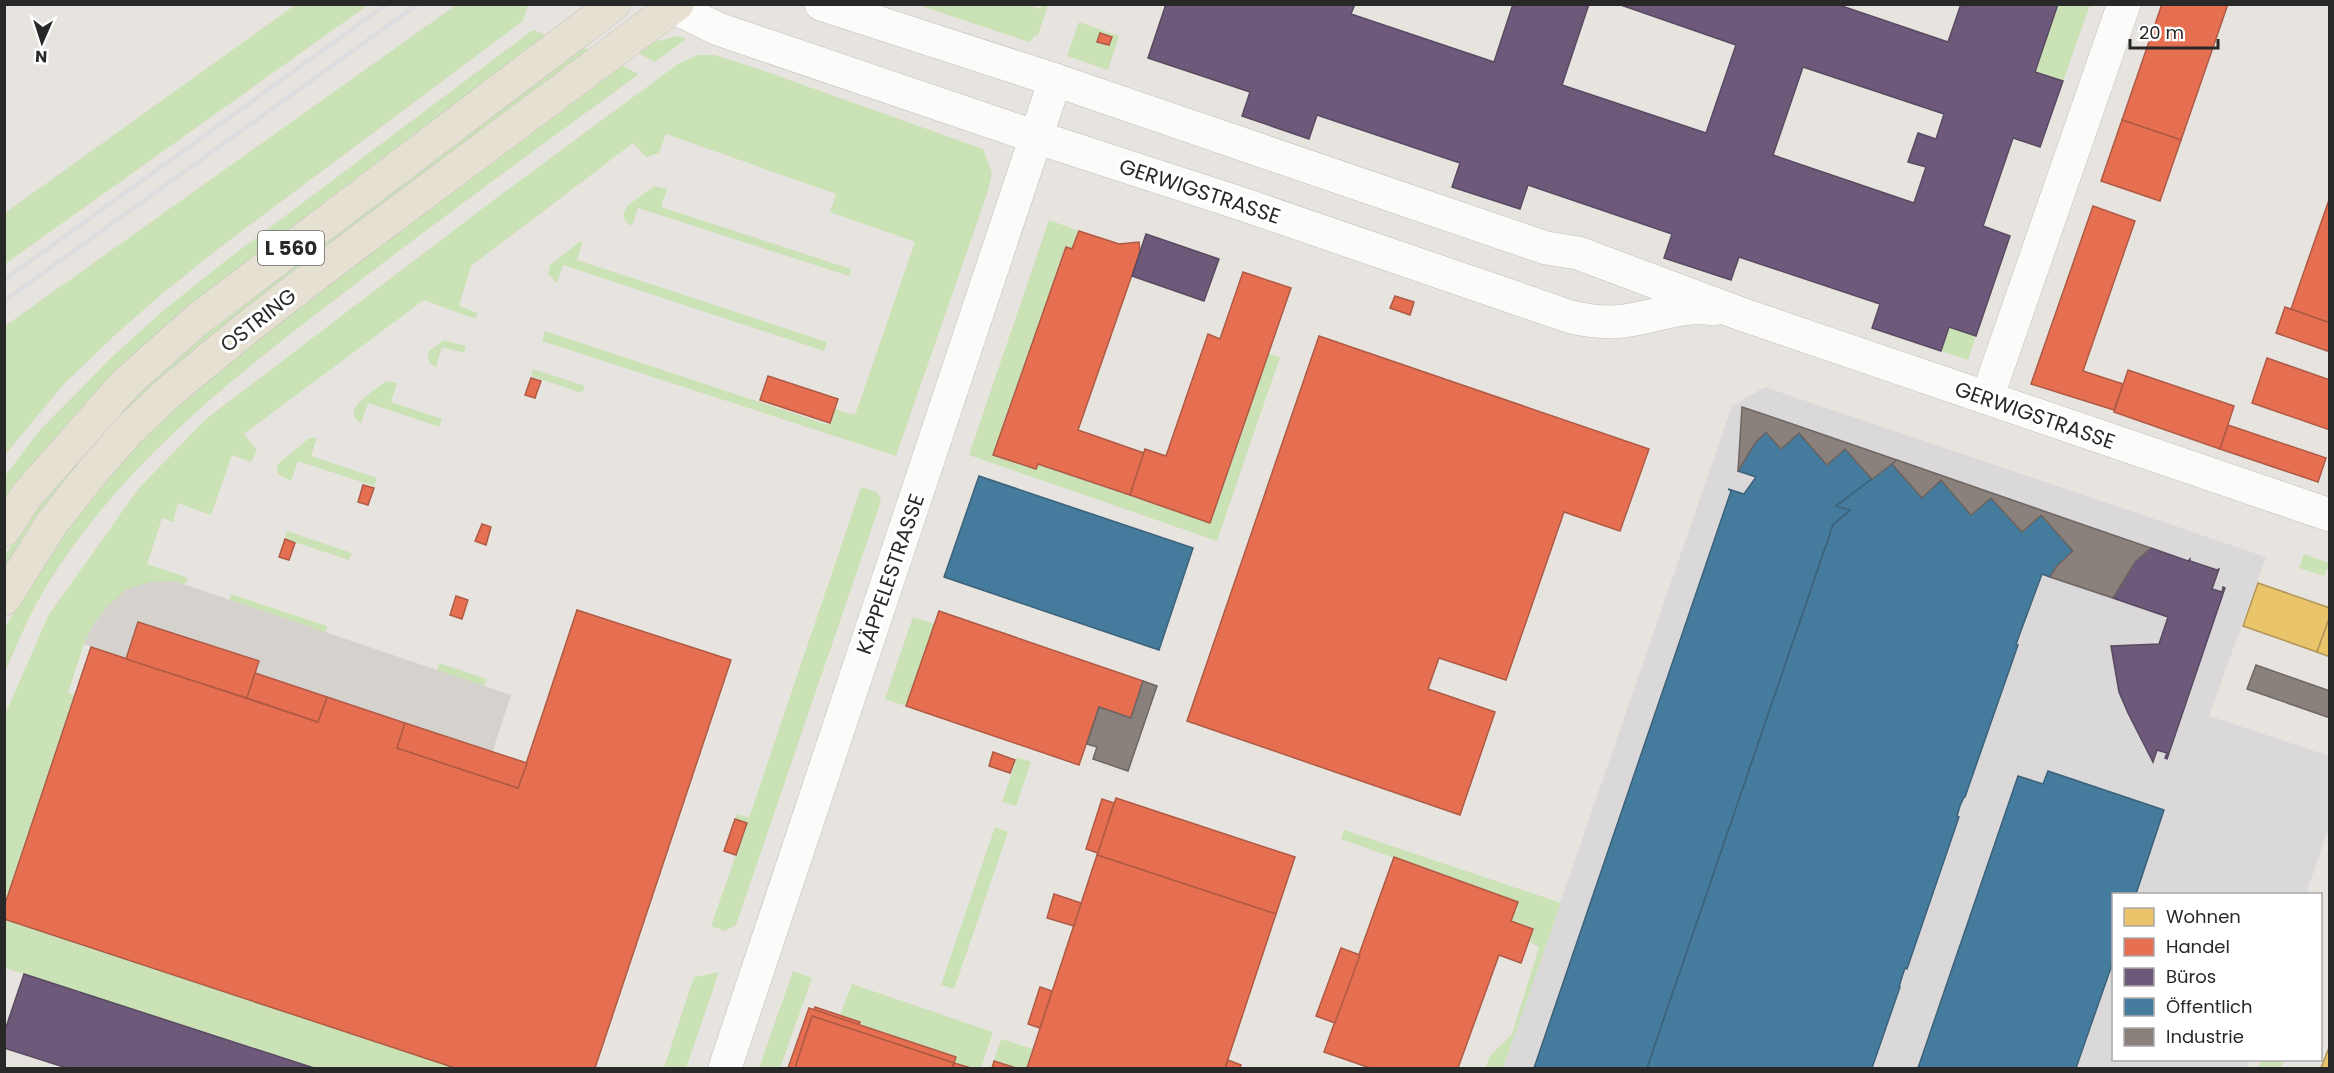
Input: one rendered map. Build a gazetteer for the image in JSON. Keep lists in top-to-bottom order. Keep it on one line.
{"streets":{"main road":["L 560","OSTRING"],"street":["GERWIGSTRASSE","KÄPPELESTRASSE"]},"crossings":[["GERWIGSTRASSE","OSTRING"],["GERWIGSTRASSE","KÄPPELESTRASSE"]],"legend":["Wohnen","Handel","Büros","Öffentlich","Industrie"],"scale_bar":"20 m","north":"bottom"}
